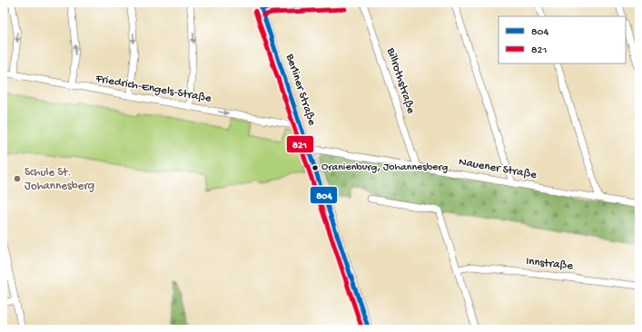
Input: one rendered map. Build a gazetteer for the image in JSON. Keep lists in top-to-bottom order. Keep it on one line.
{"streets":{"main road":["Berliner Straße"],"street":["Billrothstraße","Friedrich-Engels-Straße","Nauener Straße","Innstraße"]},"crossings":[["Billrothstraße","Nauener Straße"],["Friedrich-Engels-Straße","Berliner Straße"],["Berliner Straße","Nauener Straße"]],"one_way":["Friedrich-Engels-Straße"],"places":["Oranienburg, Johannesberg","Schule St. Johannesberg"],"lines":["transit line 804","transit line 821"],"legend":["804","821"]}
